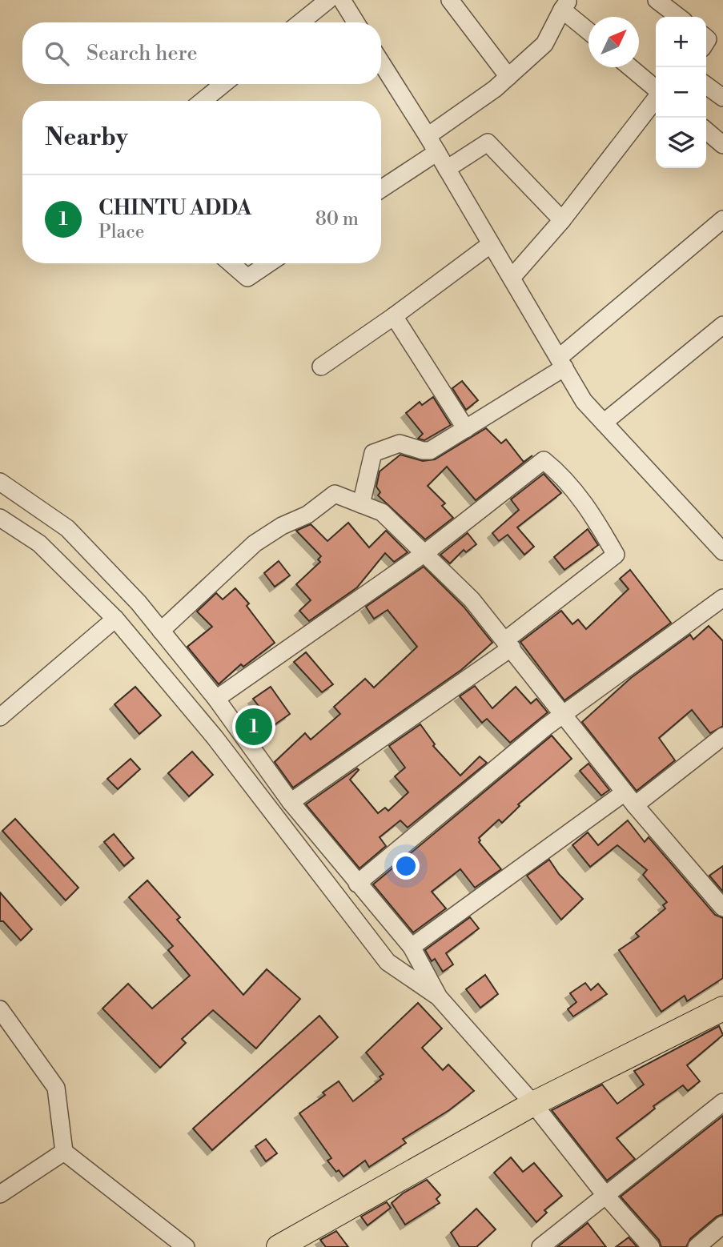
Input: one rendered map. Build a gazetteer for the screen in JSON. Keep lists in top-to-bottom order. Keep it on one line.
{"north":"top right","page":{"map_buttons":["+","−"],"search":"Search here","heading":"Nearby","list":[{"mark":"1","name":"CHINTU ADDA","note":"Place","value":"80 m"}],"pins":"1"}}
